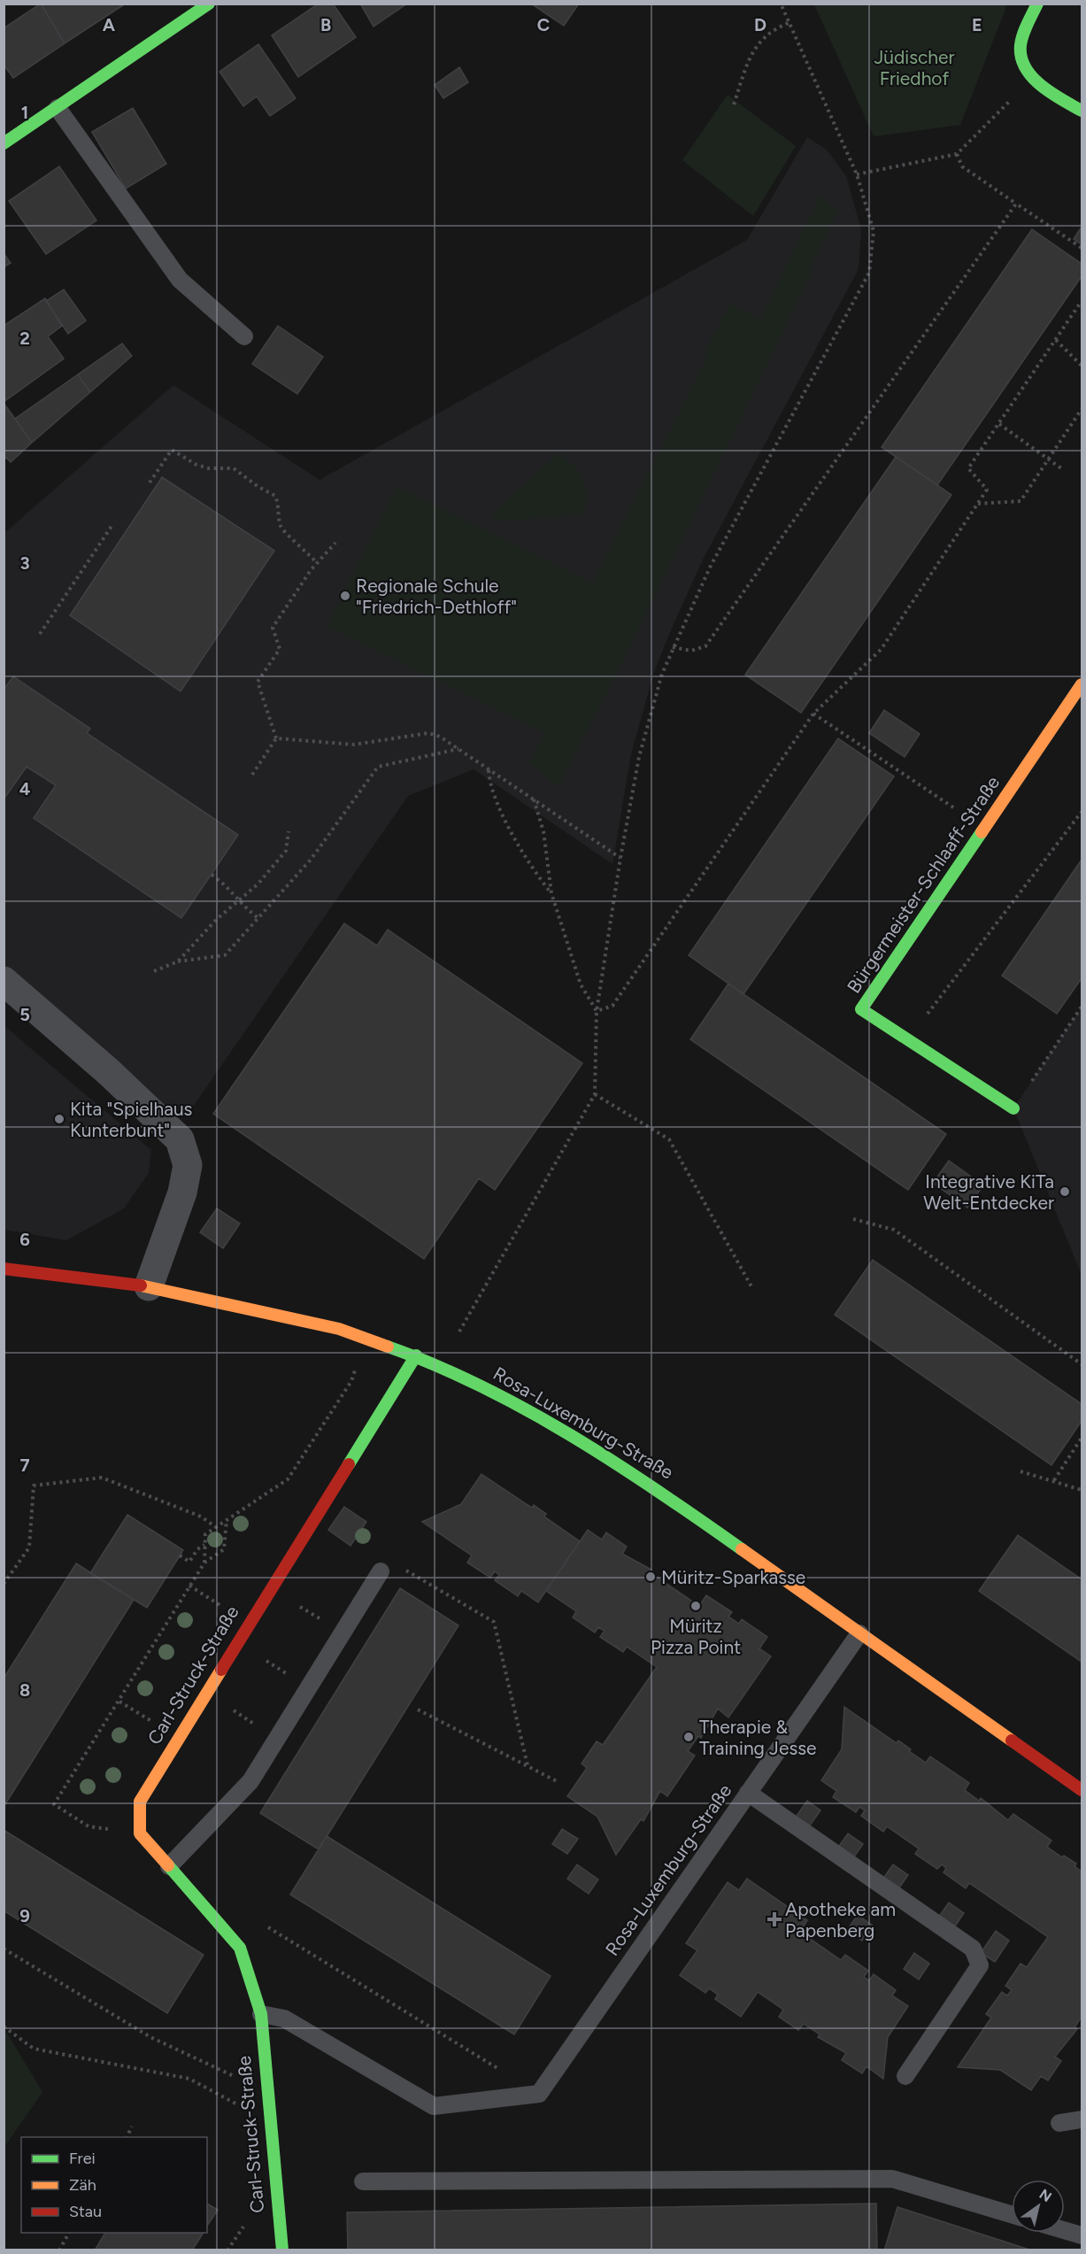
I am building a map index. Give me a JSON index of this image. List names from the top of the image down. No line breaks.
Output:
{"streets":{"street":["Bürgermeister-Schlaaff-Straße","Rosa-Luxemburg-Straße","Carl-Struck-Straße"]},"crossings":[["Rosa-Luxemburg-Straße","Carl-Struck-Straße"]],"parks":["Jüdischer Friedhof"],"places":{"other":["Regionale Schule \"Friedrich-Dethloff\"","Kita \"Spielhaus Kunterbunt\"","Integrative KiTa Welt-Entdecker","Müritz-Sparkasse","Müritz Pizza Point","Therapie & Training Jesse"],"health":["Apotheke am Papenberg"]},"legend":["Frei","Zäh","Stau"],"north":"top right","grid":{"columns":["A","B","C","D","E"],"rows":["1","2","3","4","5","6","7","8","9"]}}
